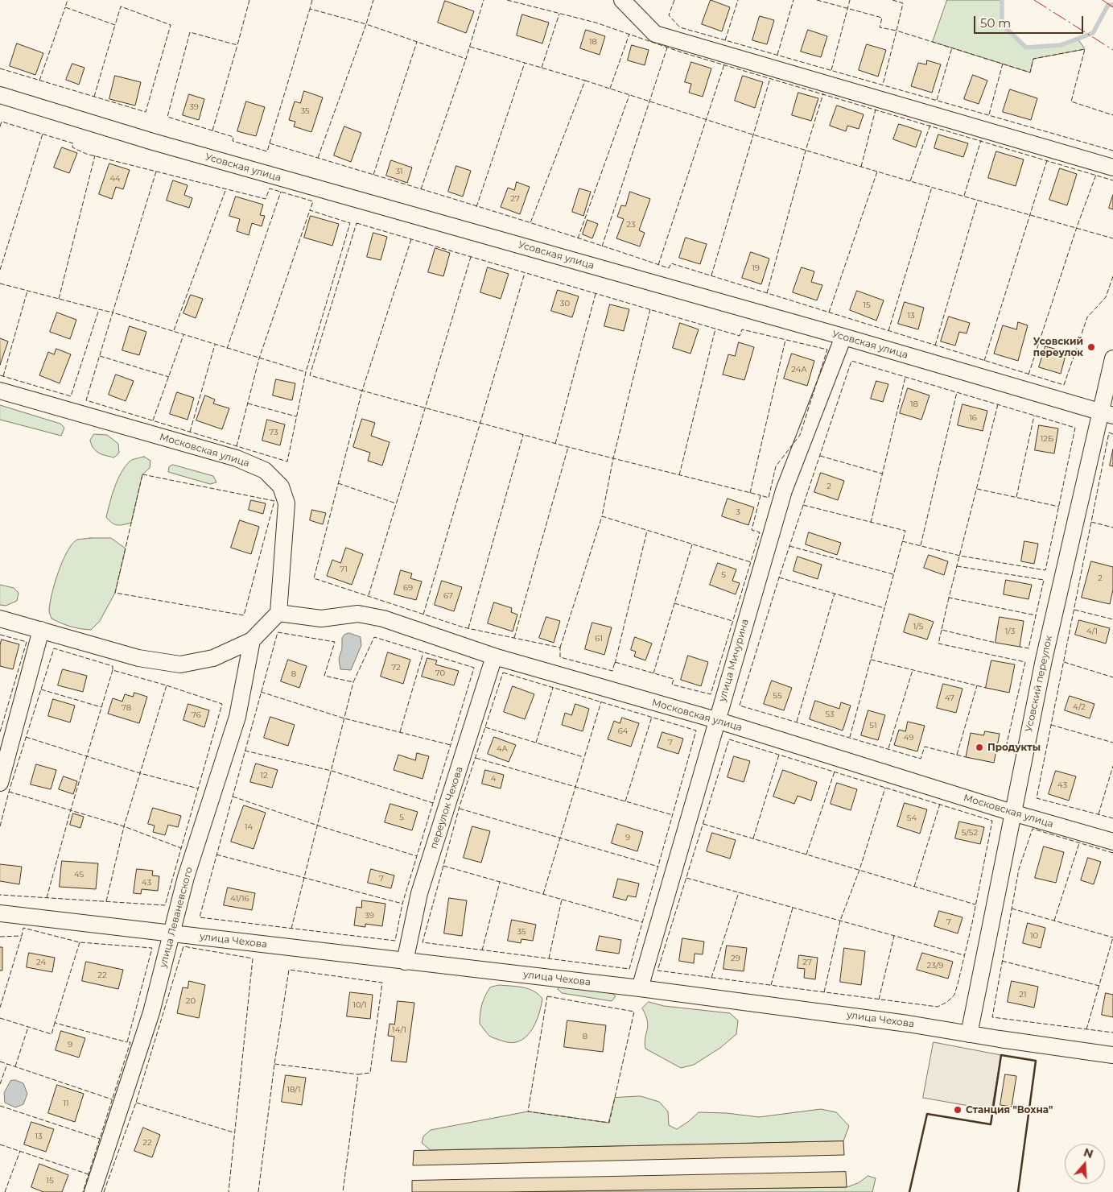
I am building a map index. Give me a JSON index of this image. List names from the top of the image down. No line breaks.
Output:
{"streets":{"street":["Усовская улица","Московская улица","улица Мичурина","Усовский переулок","переулок Чехова","улица Леваневского","улица Чехова"]},"crossings":[["Усовская улица","улица Мичурина"],["Усовская улица","Усовский переулок"],["Московская улица","улица Мичурина"],["Московская улица","Усовский переулок"],["Московская улица","переулок Чехова"],["улица Мичурина","улица Чехова"],["Усовский переулок","улица Чехова"],["переулок Чехова","улица Чехова"],["улица Леваневского","улица Чехова"]],"places":["Усовский переулок","Продукты","Станция \"Вохна\""],"house_numbers":["18","39","35","31","44","27","23","19","30","15","13","24А","18","16","73","12Б","2","3","71","5","2","69","67","1/5","1/3","4/1","61","72","70","8","55","47","4/2","78","53","76","51","64","49","7","4А","12","4","43","5","54","14","5/52","9","45","7","43","41/16","39","7","35","10","29","24","27","23/9","22","21","20","10/1","14/1","8","9","18/1","11","13","22","15"],"scale_bar":"50 m","north":"top"}
